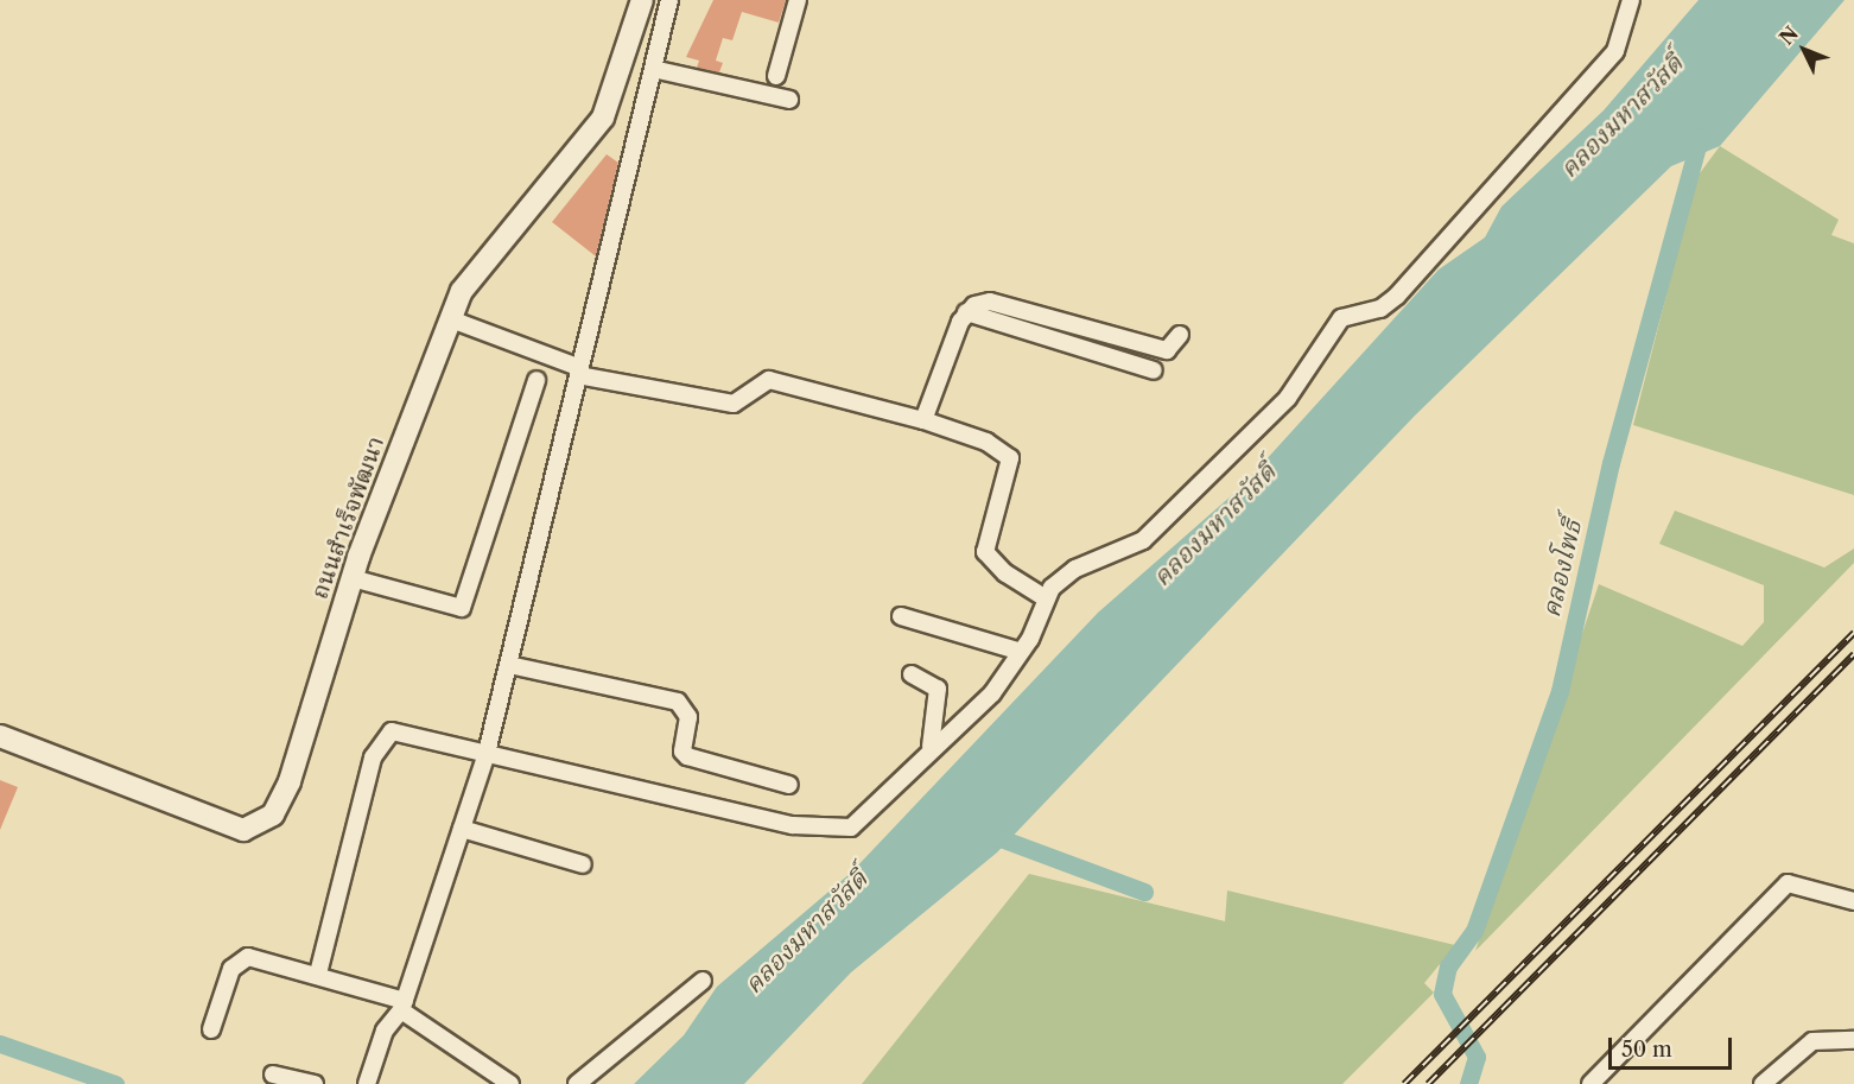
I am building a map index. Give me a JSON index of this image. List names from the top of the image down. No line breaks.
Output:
{"streets":{"street":["ถนนสำเร็จพัฒนา"]},"water":["คลองมหาสวัสดิ์","คลองโพธิ์"],"scale_bar":"50 m","north":"top left"}
